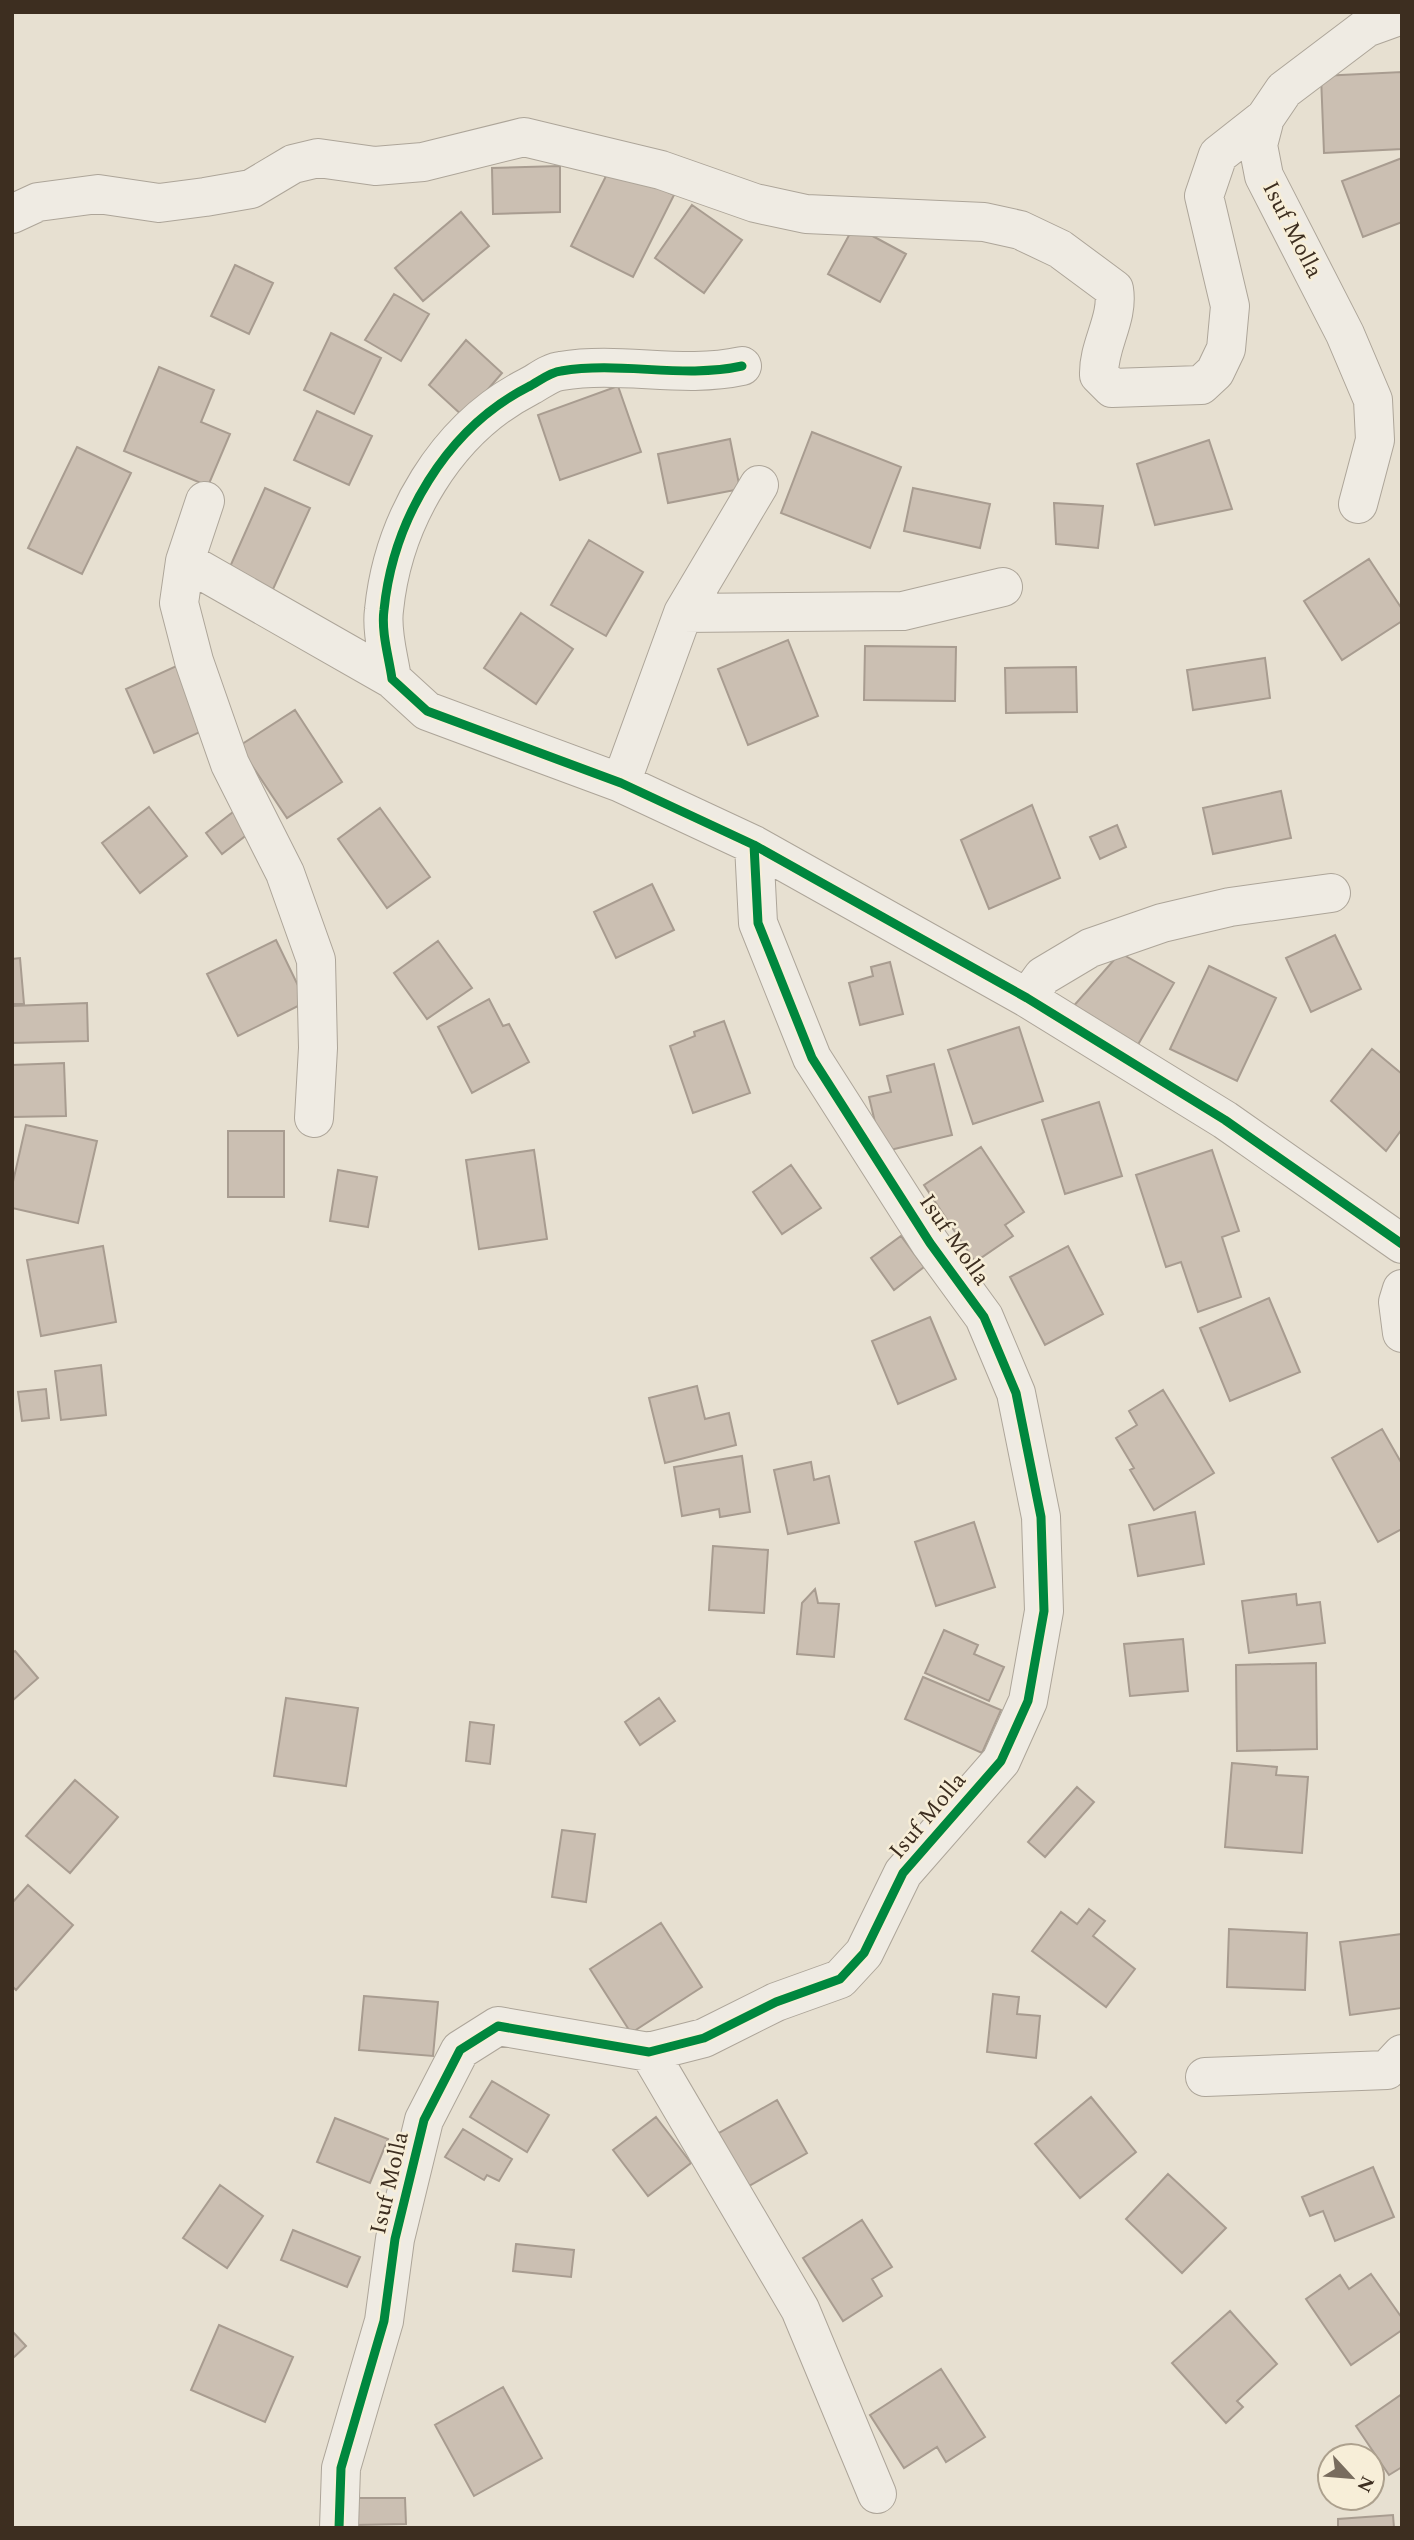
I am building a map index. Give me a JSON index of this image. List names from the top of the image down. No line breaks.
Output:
{"streets":{"street":["Isuf Molla"]},"north":"bottom right"}
